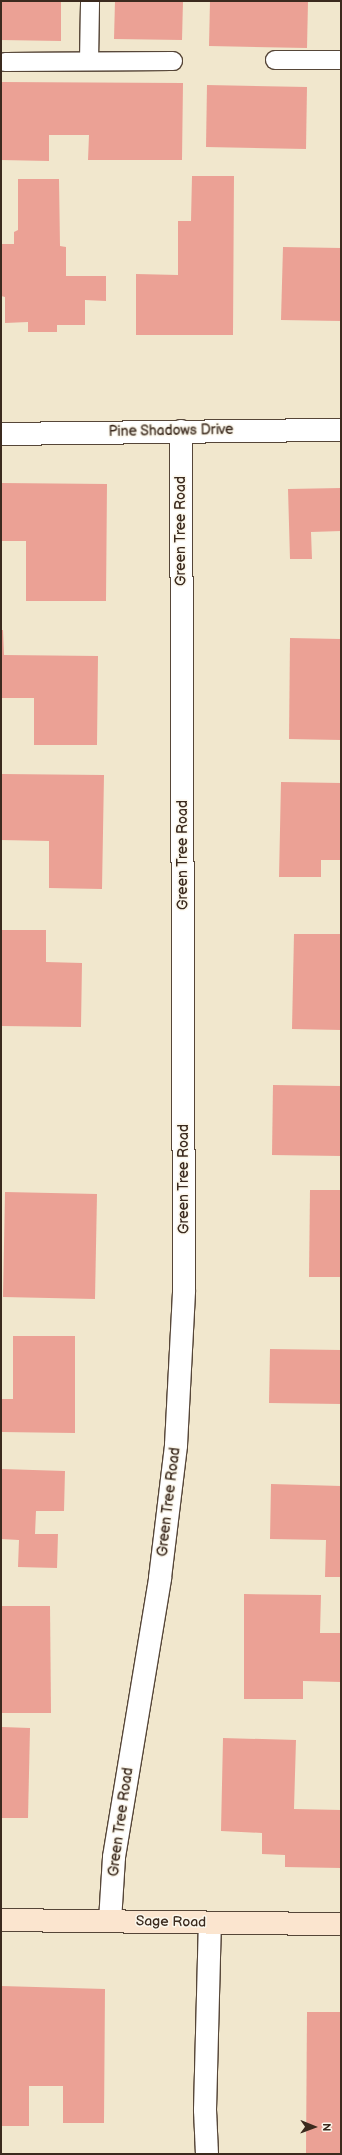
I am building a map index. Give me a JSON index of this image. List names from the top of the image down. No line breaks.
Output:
{"streets":{"street":["Pine Shadows Drive","Green Tree Road","Sage Road"]},"crossings":[["Pine Shadows Drive","Green Tree Road"],["Green Tree Road","Sage Road"]],"north":"right"}
